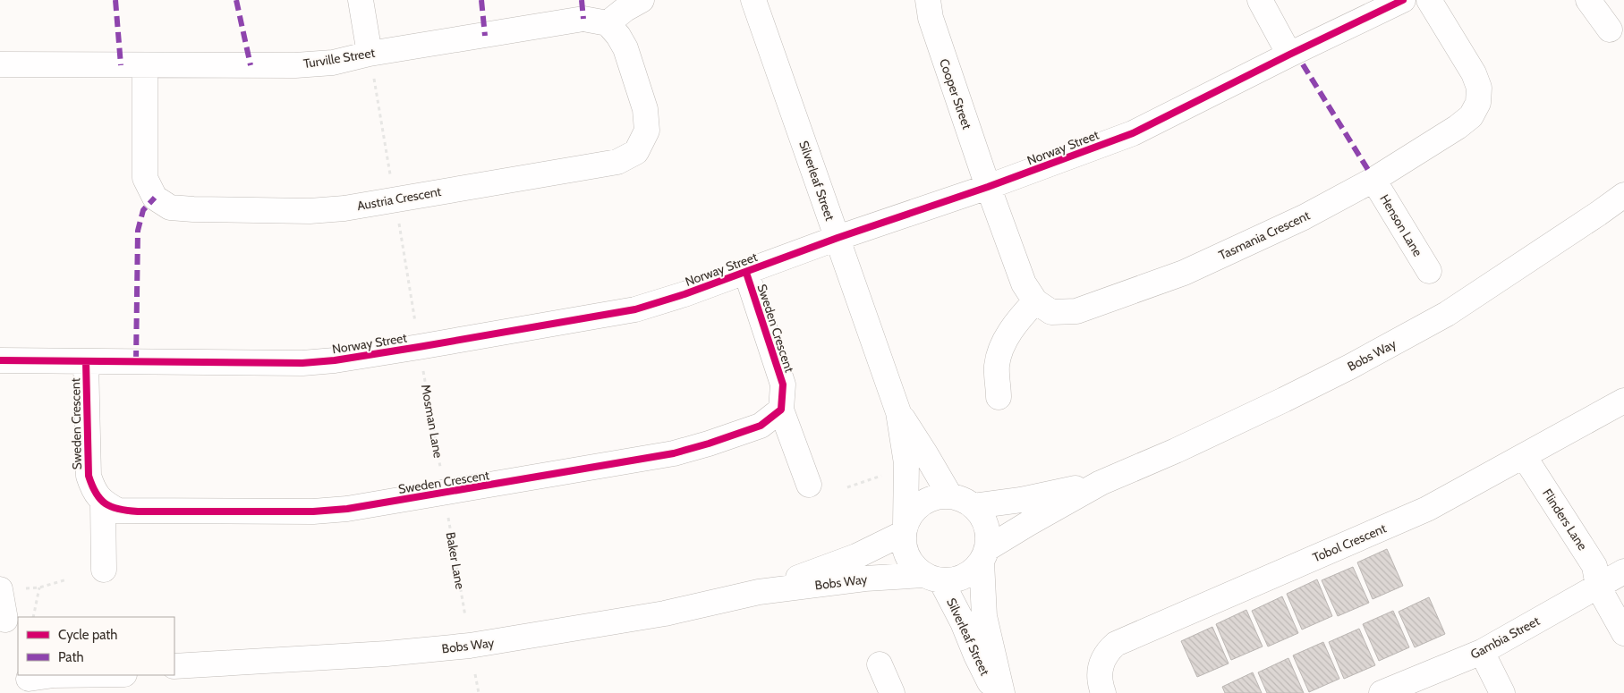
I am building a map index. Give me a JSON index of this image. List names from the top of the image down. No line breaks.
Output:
{"streets":{"street":["Turville Street","Cooper Street","Norway Street","Silverleaf Street","Austria Crescent","Henson Lane","Tasmania Crescent","Sweden Crescent","Bobs Way","Flinders Lane","Tobol Crescent","Gambia Street"],"path":["Mosman Lane","Baker Lane"]},"crossings":[["Turville Street","Austria Crescent"],["Cooper Street","Norway Street"],["Cooper Street","Tasmania Crescent"],["Norway Street","Silverleaf Street"],["Norway Street","Tasmania Crescent"],["Norway Street","Sweden Crescent"],["Silverleaf Street","Bobs Way"],["Henson Lane","Tasmania Crescent"],["Flinders Lane","Tobol Crescent"],["Flinders Lane","Gambia Street"]],"legend":["Cycle path","Path"]}
